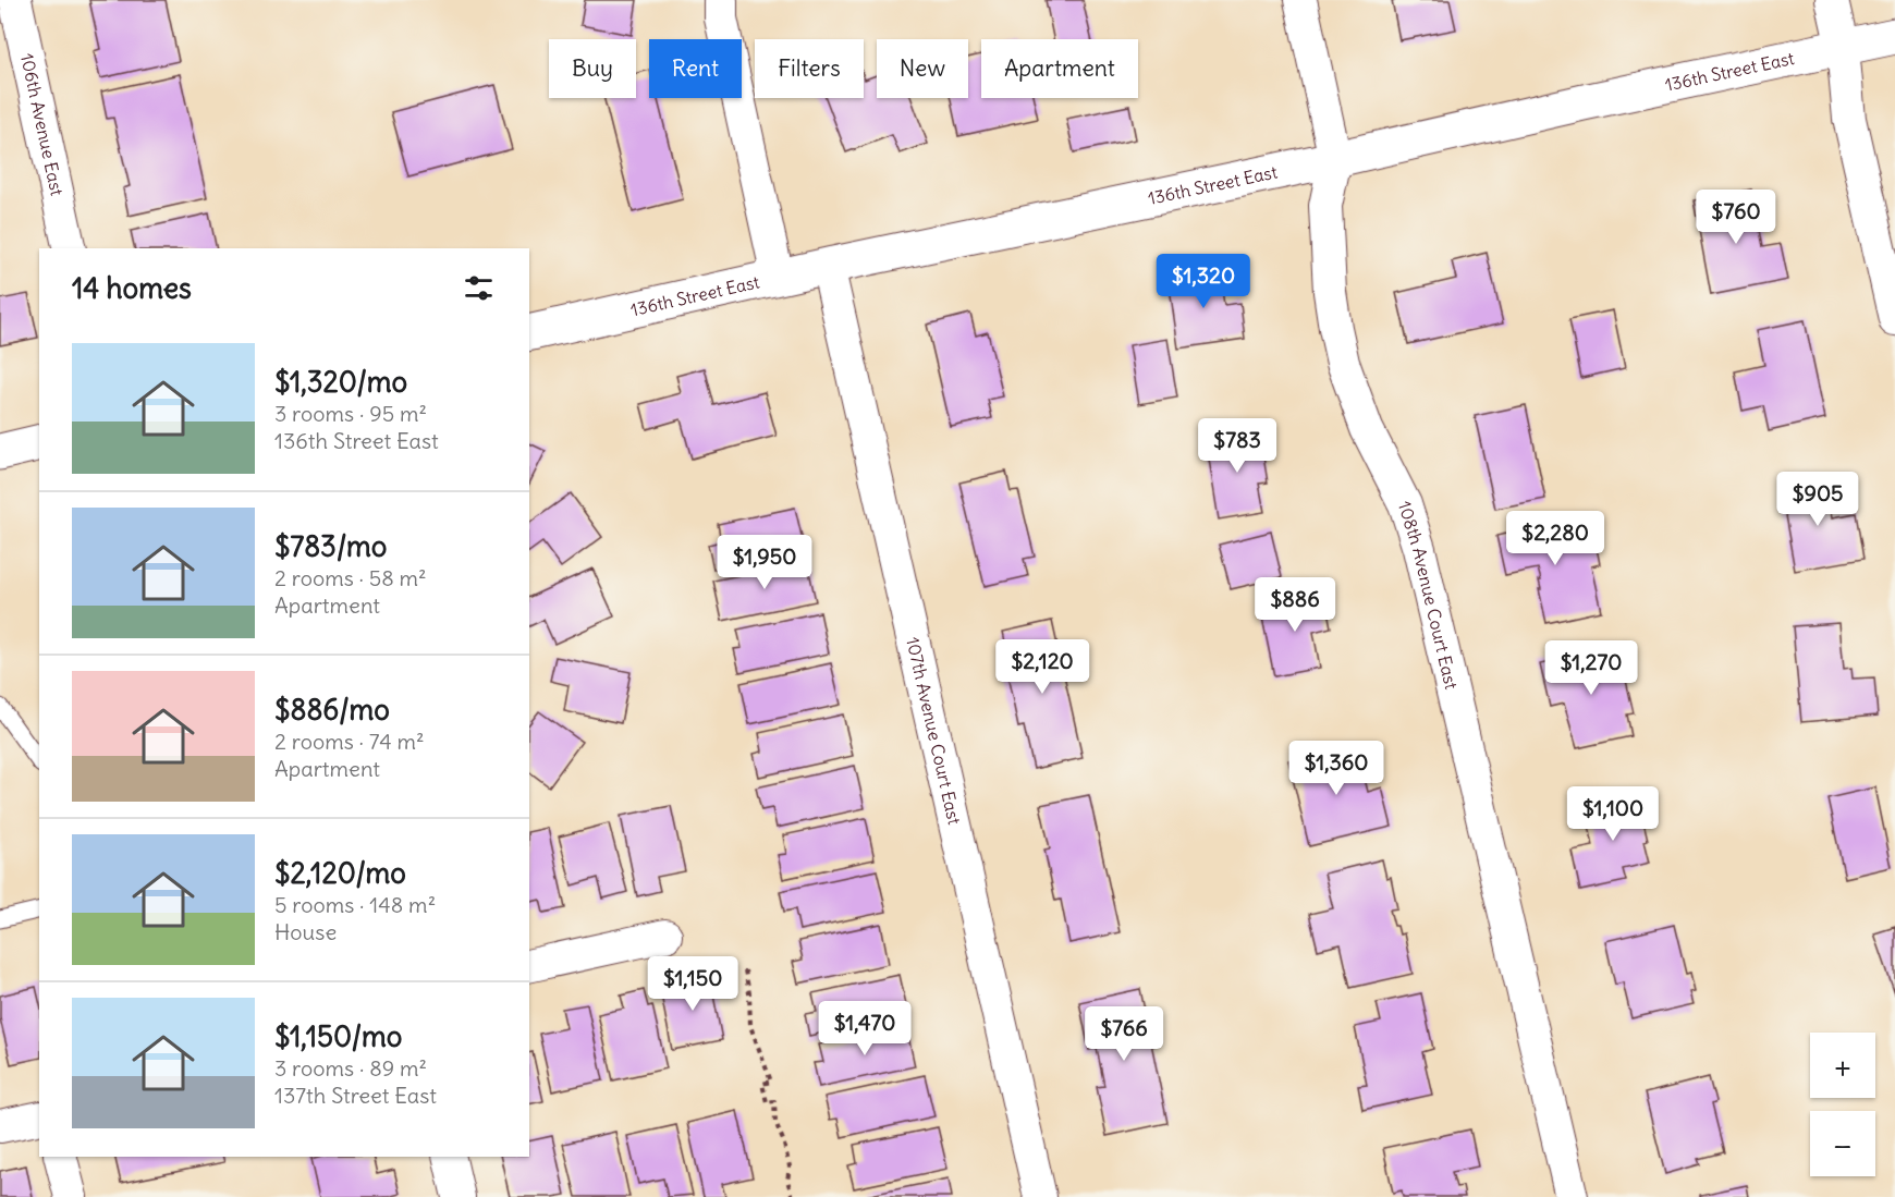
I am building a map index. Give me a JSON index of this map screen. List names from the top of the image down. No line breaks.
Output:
{"streets":{"street":["136th Street East","106th Avenue East","108th Avenue Court East","107th Avenue Court East"]},"crossings":[["136th Street East","108th Avenue Court East"],["136th Street East","107th Avenue Court East"]],"page":{"chip":["Buy","Rent","Filters","New","Apartment"],"price":["$760","$1,320","$783","$905","$2,280","$1,950","$886","$2,120","$1,270","$1,360","$1,100","$1,150","$1,470","$766"],"heading":"14 homes","list":[{"name":"$1,320/mo","note":"3 rooms · 95 m² · 136th Street East"},{"name":"$783/mo","note":"2 rooms · 58 m² · Apartment"},{"name":"$886/mo","note":"2 rooms · 74 m² · Apartment"},{"name":"$2,120/mo","note":"5 rooms · 148 m² · House"},{"name":"$1,150/mo","note":"3 rooms · 89 m² · 137th Street East"}],"map_buttons":["+","−"]}}
